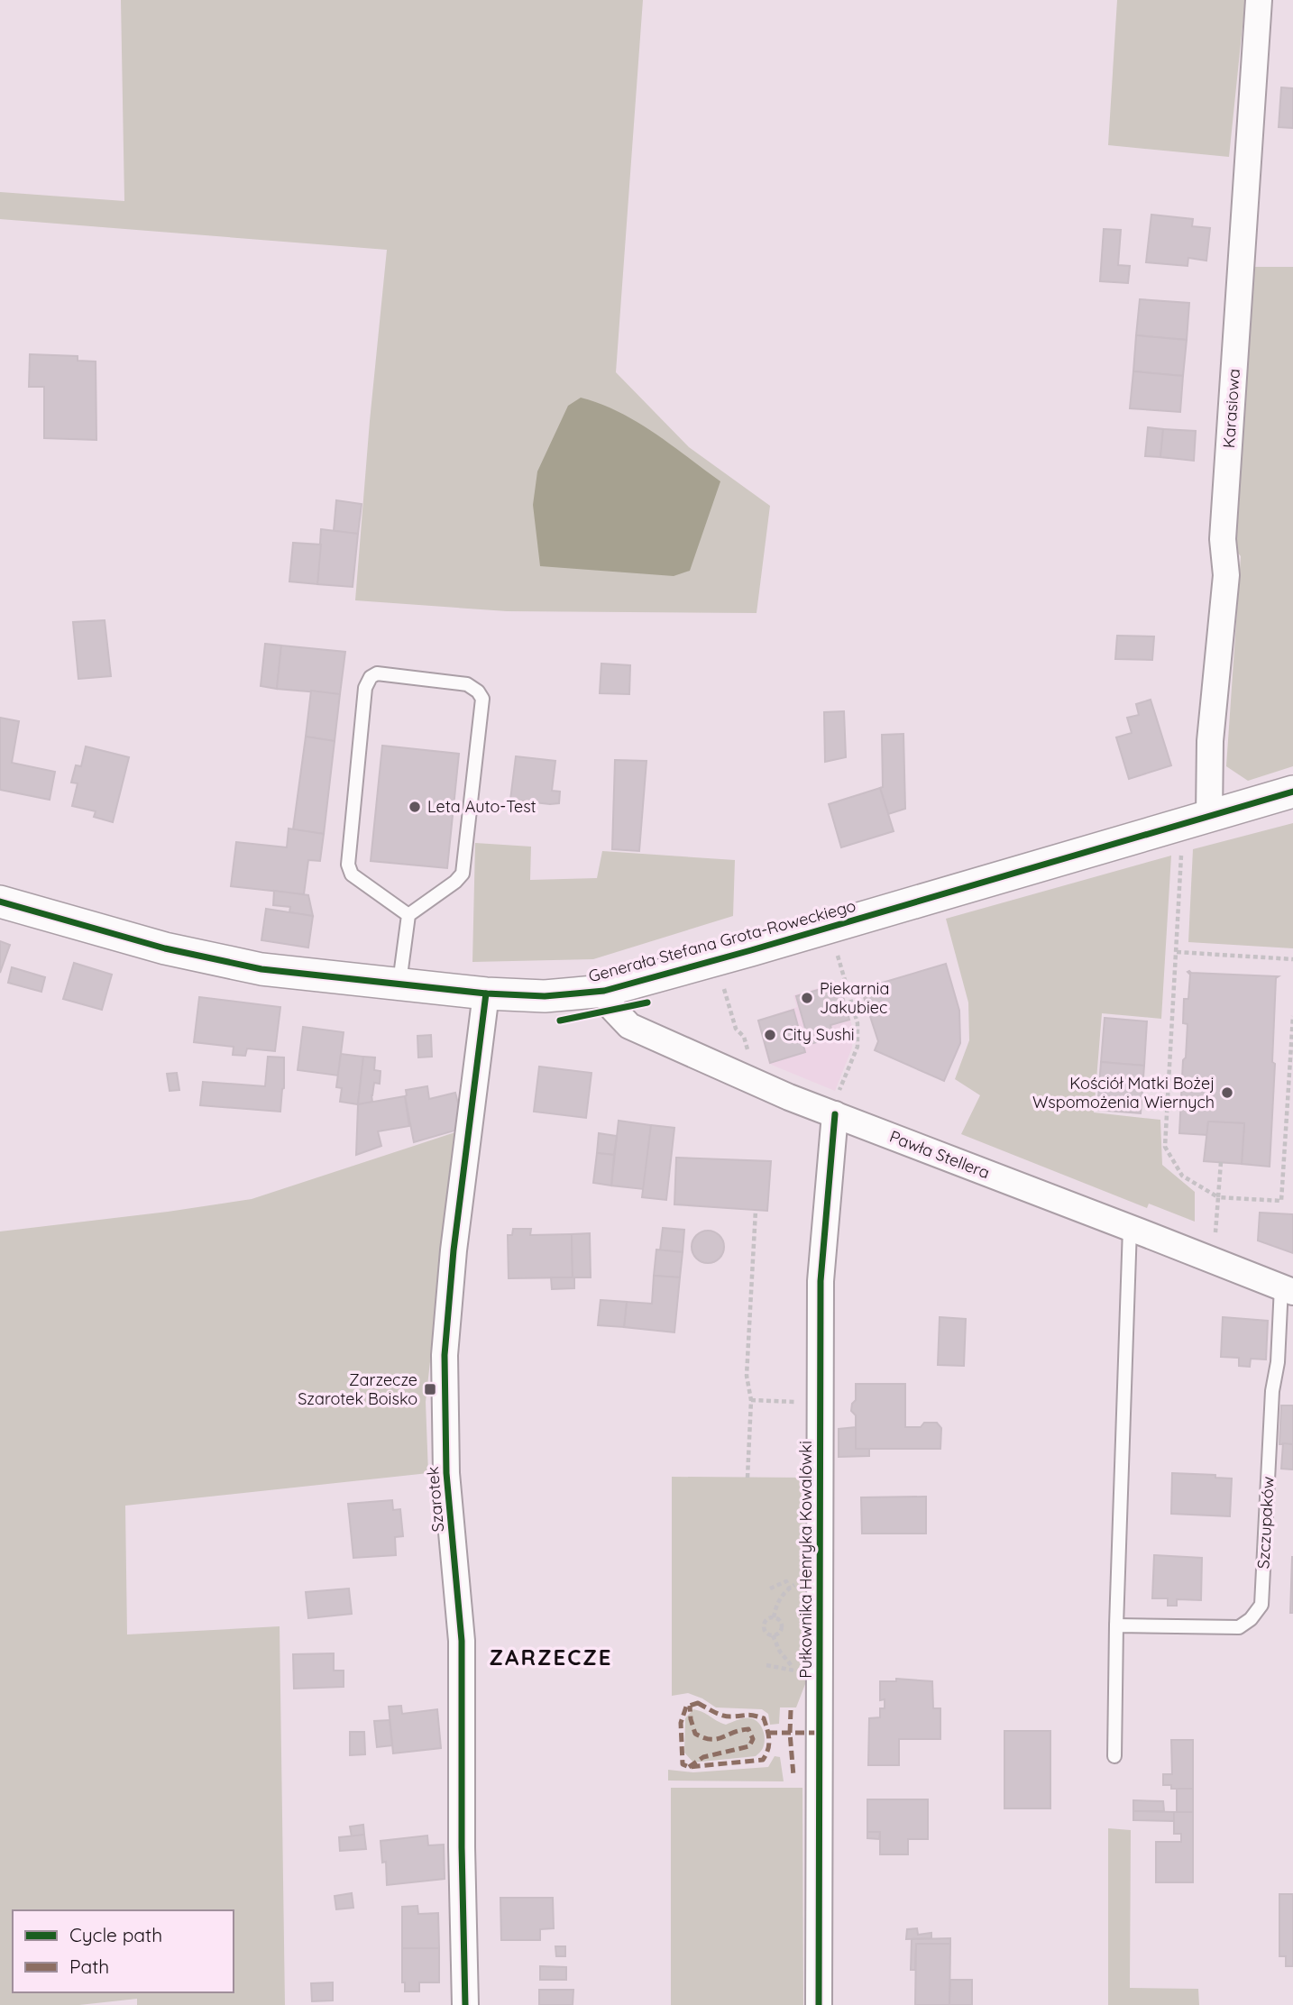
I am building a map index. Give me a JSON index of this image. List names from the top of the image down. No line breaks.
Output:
{"streets":{"street":["Karasiowa","Generała Stefana Grota-Roweckiego","Pawła Stellera","Szarotek","Pułkownika Henryka Kowalówki"],"lane":["Szczupaków"]},"crossings":[["Karasiowa","Generała Stefana Grota-Roweckiego"],["Generała Stefana Grota-Roweckiego","Pawła Stellera"],["Generała Stefana Grota-Roweckiego","Szarotek"],["Pawła Stellera","Szczupaków"],["Pawła Stellera","Pułkownika Henryka Kowalówki"]],"districts":["ZARZECZE"],"places":{"other":["Leta Auto-Test","Piekarnia Jakubiec","City Sushi","Kościół Matki Bożej Wspomożenia Wiernych"],"transit":["Zarzecze Szarotek Boisko"]},"legend":["Cycle path","Path"]}
